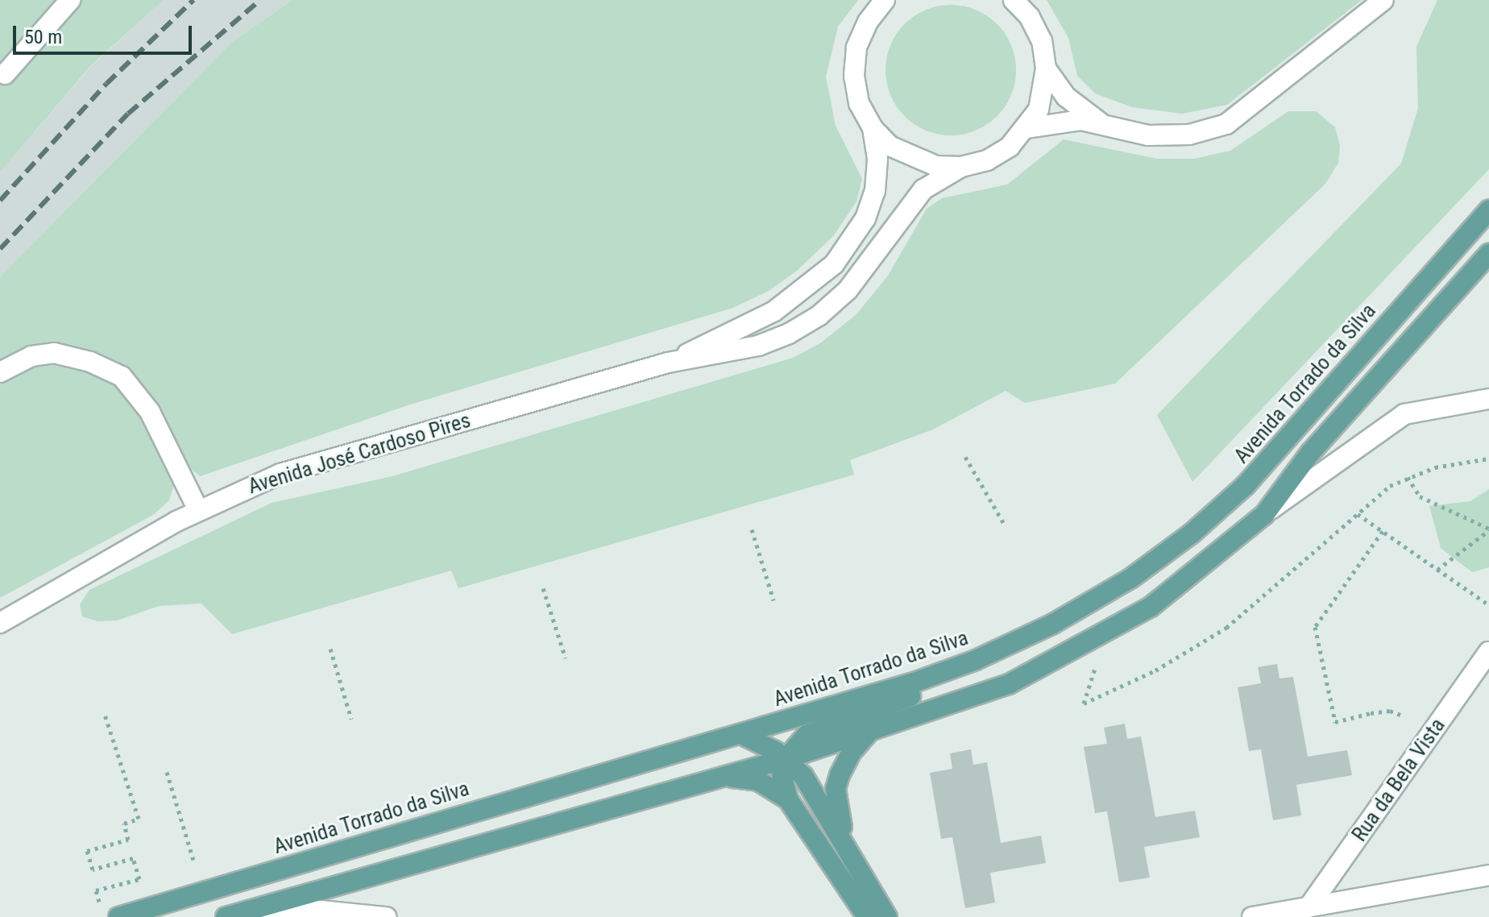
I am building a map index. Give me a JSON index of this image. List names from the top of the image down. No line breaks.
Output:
{"streets":{"main road":["Avenida Torrado da Silva"],"street":["Avenida José Cardoso Pires","Rua da Bela Vista"]},"scale_bar":"50 m"}
